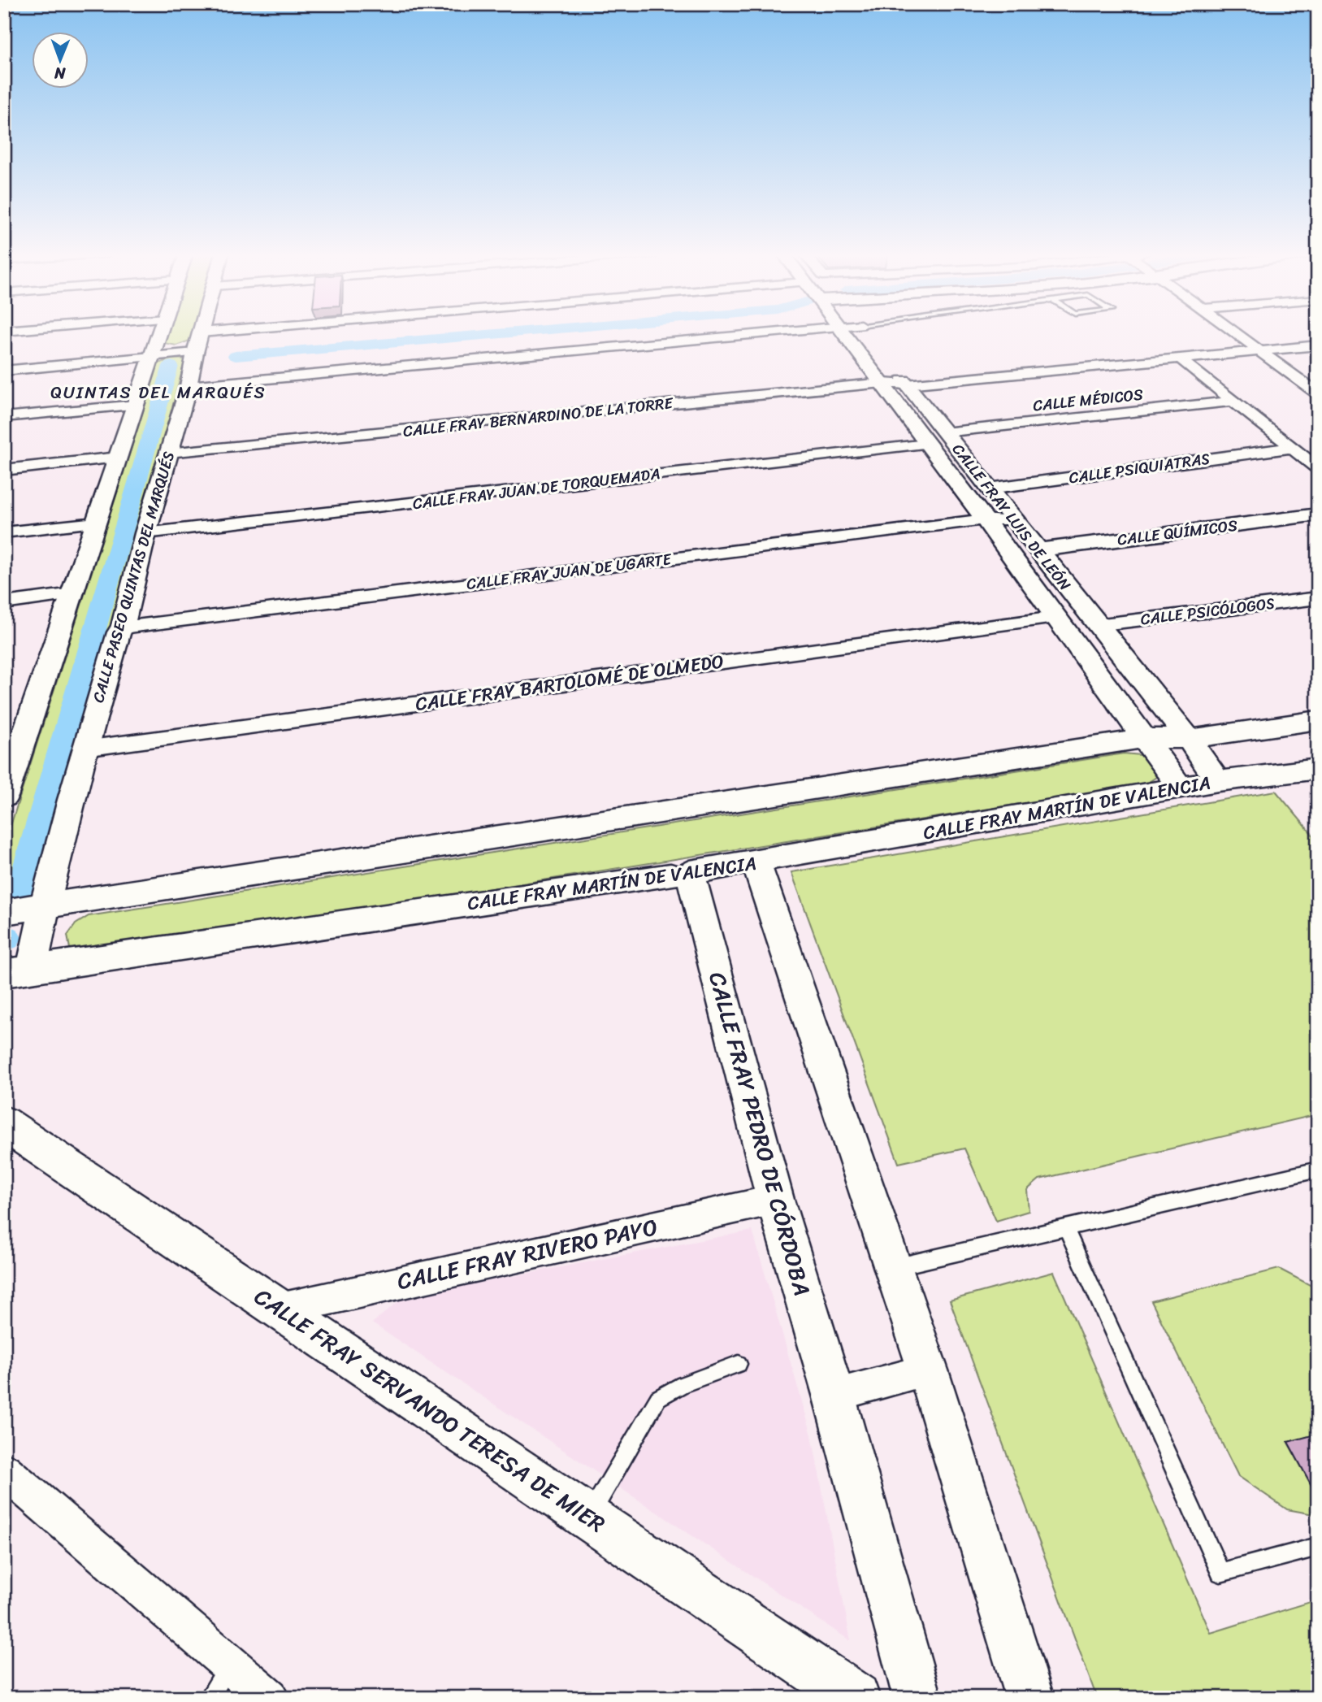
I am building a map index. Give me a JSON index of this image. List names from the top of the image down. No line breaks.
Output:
{"streets":{"street":["CALLE MÉDICOS","CALLE FRAY BERNARDINO DE LA TORRE","CALLE PSIQUIATRAS","CALLE FRAY JUAN DE TORQUEMADA","CALLE FRAY LUIS DE LEÓN","CALLE QUÍMICOS","CALLE FRAY JUAN DE UGARTE","CALLE PASEO QUINTAS DEL MARQUÉS","CALLE PSICÓLOGOS","CALLE FRAY BARTOLOMÉ DE OLMEDO","CALLE FRAY MARTÍN DE VALENCIA","CALLE FRAY PEDRO DE CÓRDOBA","CALLE FRAY RIVERO PAYO","CALLE FRAY SERVANDO TERESA DE MIER"]},"crossings":[["CALLE MÉDICOS","CALLE FRAY LUIS DE LEÓN"],["CALLE FRAY BERNARDINO DE LA TORRE","CALLE FRAY LUIS DE LEÓN"],["CALLE FRAY BERNARDINO DE LA TORRE","CALLE PASEO QUINTAS DEL MARQUÉS"],["CALLE PSIQUIATRAS","CALLE FRAY LUIS DE LEÓN"],["CALLE FRAY JUAN DE TORQUEMADA","CALLE FRAY LUIS DE LEÓN"],["CALLE FRAY JUAN DE TORQUEMADA","CALLE PASEO QUINTAS DEL MARQUÉS"],["CALLE FRAY LUIS DE LEÓN","CALLE QUÍMICOS"],["CALLE FRAY LUIS DE LEÓN","CALLE FRAY JUAN DE UGARTE"],["CALLE FRAY LUIS DE LEÓN","CALLE PSICÓLOGOS"],["CALLE FRAY LUIS DE LEÓN","CALLE FRAY BARTOLOMÉ DE OLMEDO"],["CALLE FRAY LUIS DE LEÓN","CALLE FRAY MARTÍN DE VALENCIA"],["CALLE FRAY JUAN DE UGARTE","CALLE PASEO QUINTAS DEL MARQUÉS"],["CALLE PASEO QUINTAS DEL MARQUÉS","CALLE FRAY BARTOLOMÉ DE OLMEDO"],["CALLE PASEO QUINTAS DEL MARQUÉS","CALLE FRAY MARTÍN DE VALENCIA"],["CALLE FRAY MARTÍN DE VALENCIA","CALLE FRAY PEDRO DE CÓRDOBA"],["CALLE FRAY PEDRO DE CÓRDOBA","CALLE FRAY RIVERO PAYO"],["CALLE FRAY RIVERO PAYO","CALLE FRAY SERVANDO TERESA DE MIER"]],"districts":["QUINTAS DEL MARQUÉS"],"north":"bottom"}
